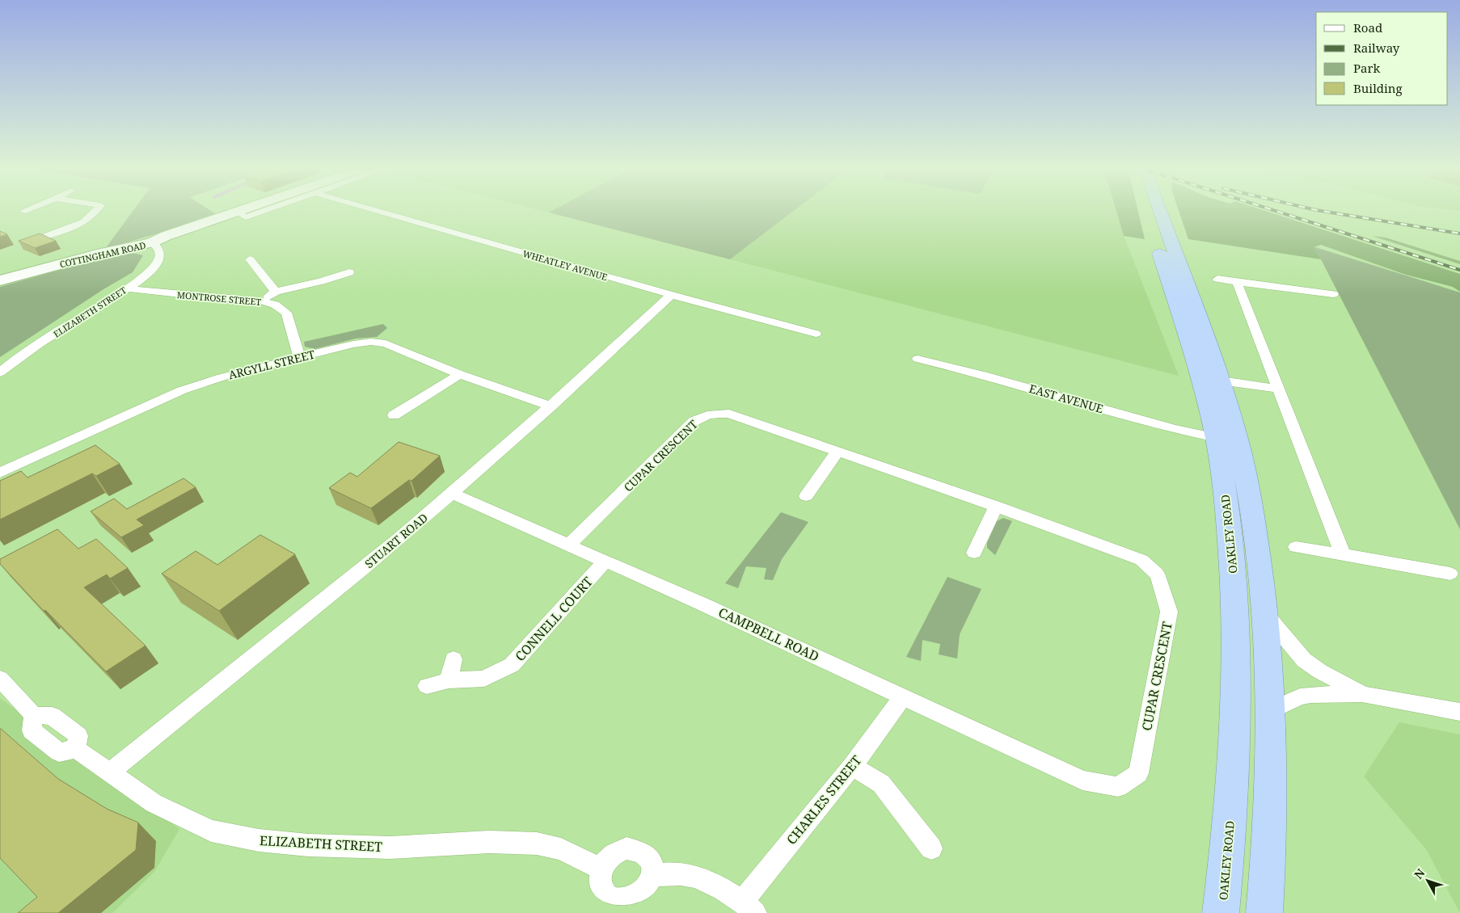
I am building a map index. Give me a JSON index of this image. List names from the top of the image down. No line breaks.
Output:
{"streets":{"highway":["OAKLEY ROAD"],"street":["COTTINGHAM ROAD","WHEATLEY AVENUE","MONTROSE STREET","ELIZABETH STREET","ARGYLL STREET","EAST AVENUE","CUPAR CRESCENT","STUART ROAD","CONNELL COURT","CAMPBELL ROAD","CHARLES STREET"]},"crossings":[["COTTINGHAM ROAD","ELIZABETH STREET"],["WHEATLEY AVENUE","STUART ROAD"],["MONTROSE STREET","ELIZABETH STREET"],["MONTROSE STREET","ARGYLL STREET"],["ELIZABETH STREET","STUART ROAD"],["ARGYLL STREET","STUART ROAD"],["EAST AVENUE","OAKLEY ROAD"],["CUPAR CRESCENT","CAMPBELL ROAD"],["STUART ROAD","CAMPBELL ROAD"],["CONNELL COURT","CAMPBELL ROAD"],["CAMPBELL ROAD","CHARLES STREET"]],"legend":["Road","Railway","Park","Building"],"north":"top left"}
